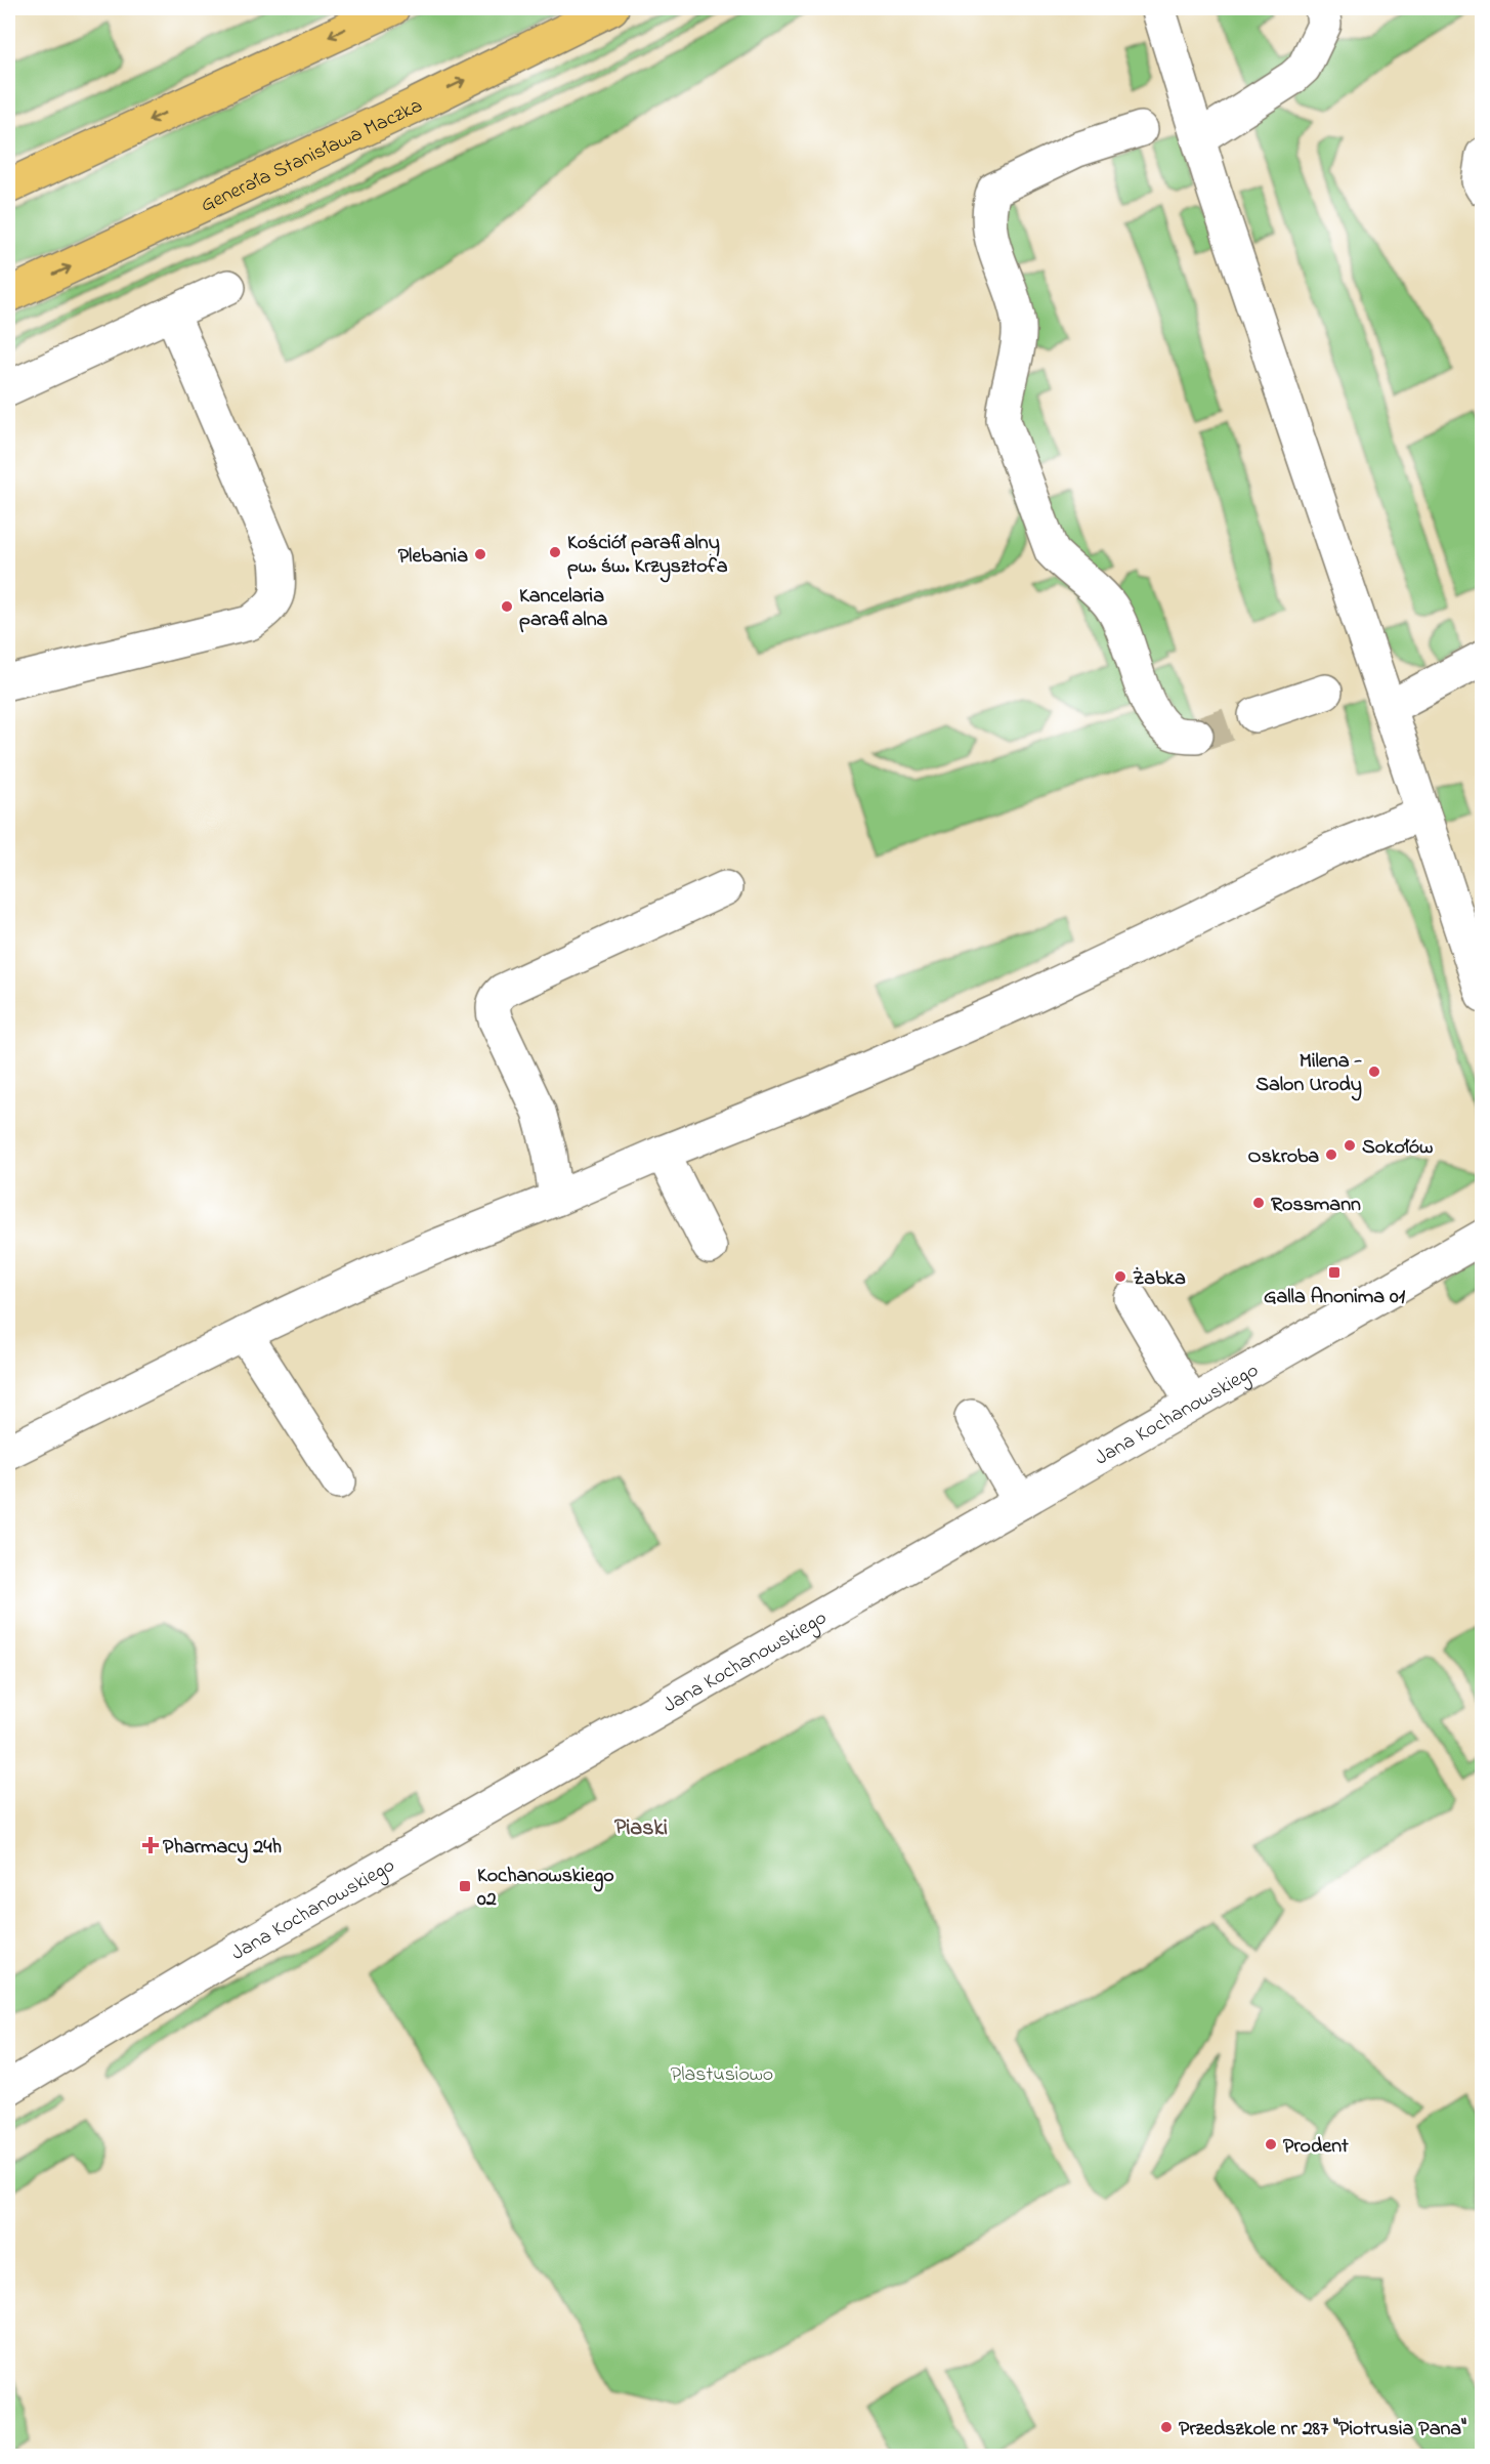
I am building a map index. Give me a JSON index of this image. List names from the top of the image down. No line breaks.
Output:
{"streets":{"main road":["Generała Stanisława Maczka"],"street":["Jana Kochanowskiego"]},"districts":["Piaski"],"parks":["Plastusiowo"],"places":{"other":["Kościół parafialny pw. św. Krzysztofa","Plebania","Kancelaria parafialna","Milena - Salon Urody","Sokołów","Oskroba","Rossmann","Żabka","Prodent","Przedszkole nr 287 \"Piotrusia Pana\""],"transit":["Galla Anonima 01","Kochanowskiego 02"],"health":["Pharmacy 24h"]}}
